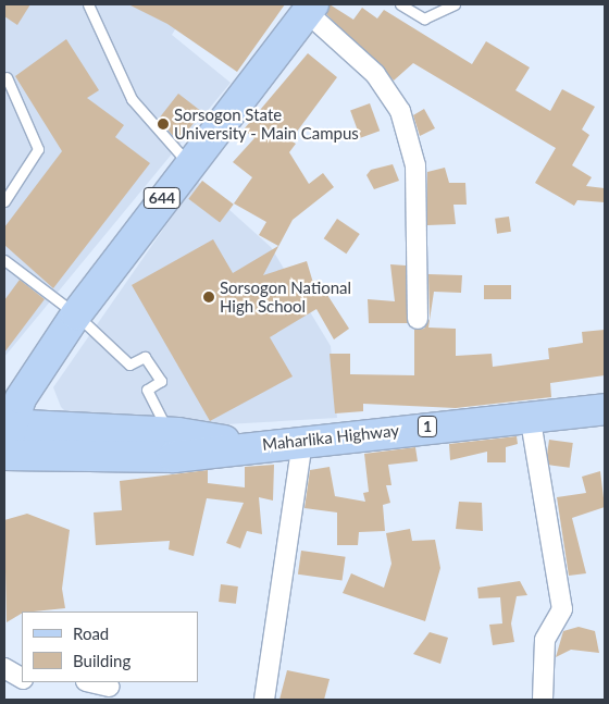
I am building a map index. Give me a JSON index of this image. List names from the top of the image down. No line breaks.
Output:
{"streets":{"main road":["644","1","Maharlika Highway"]},"crossings":[["644","Maharlika Highway"]],"places":["Sorsogon State University - Main Campus","Sorsogon National High School"],"legend":["Road","Building"]}
